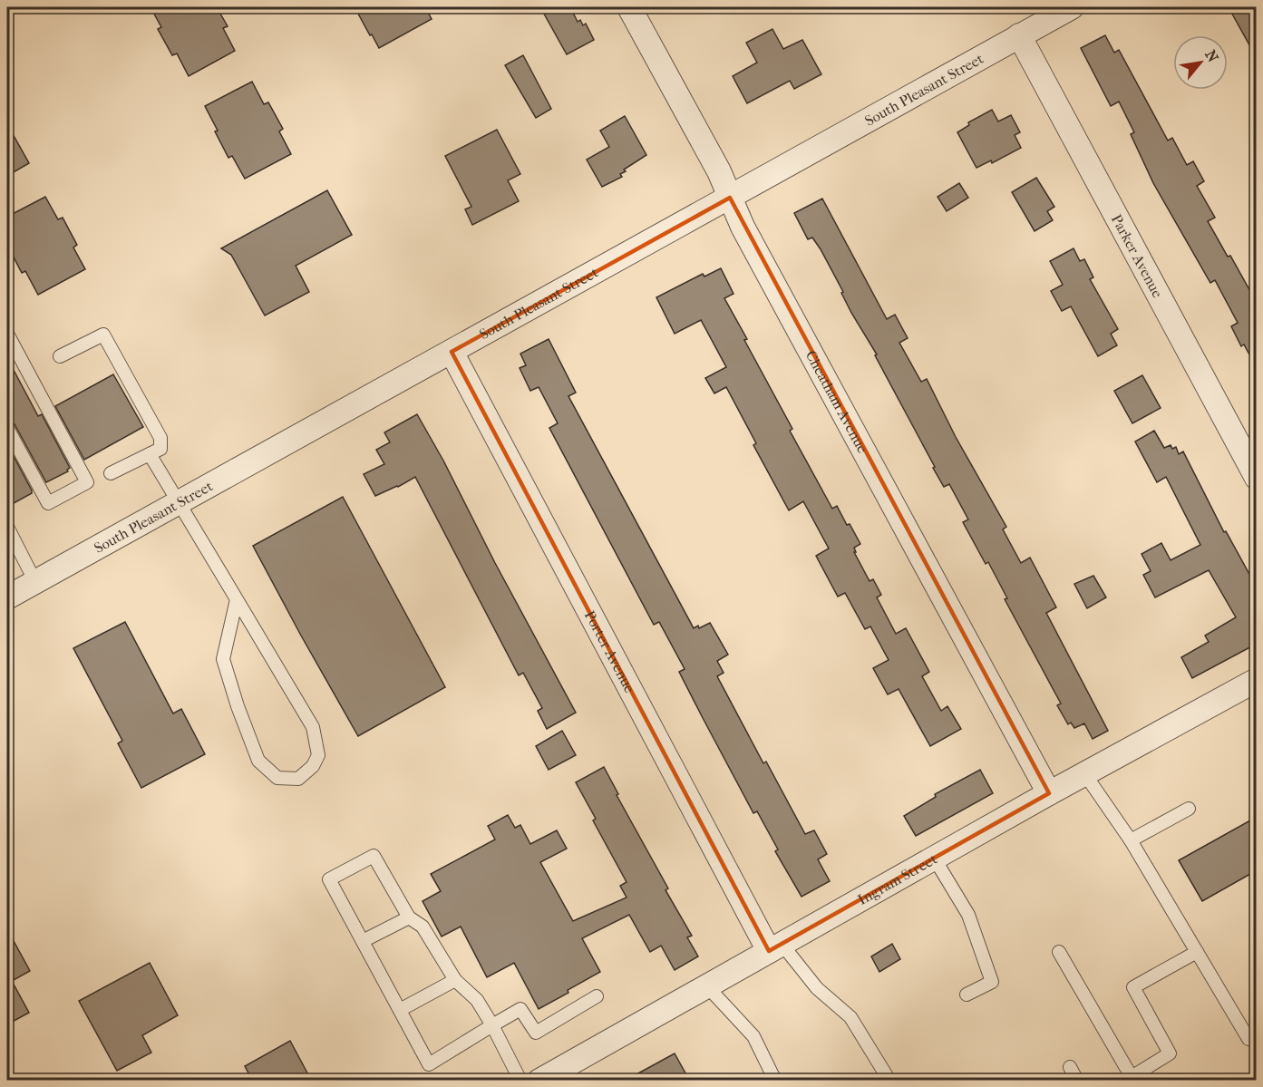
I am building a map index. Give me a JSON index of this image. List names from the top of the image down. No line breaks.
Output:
{"streets":{"street":["South Pleasant Street","Parker Avenue","Cheatham Avenue","Porter Avenue","Ingram Street"]},"crossings":[["South Pleasant Street","Parker Avenue"],["South Pleasant Street","Cheatham Avenue"],["South Pleasant Street","Porter Avenue"],["Cheatham Avenue","Ingram Street"],["Porter Avenue","Ingram Street"]],"north":"top right"}
